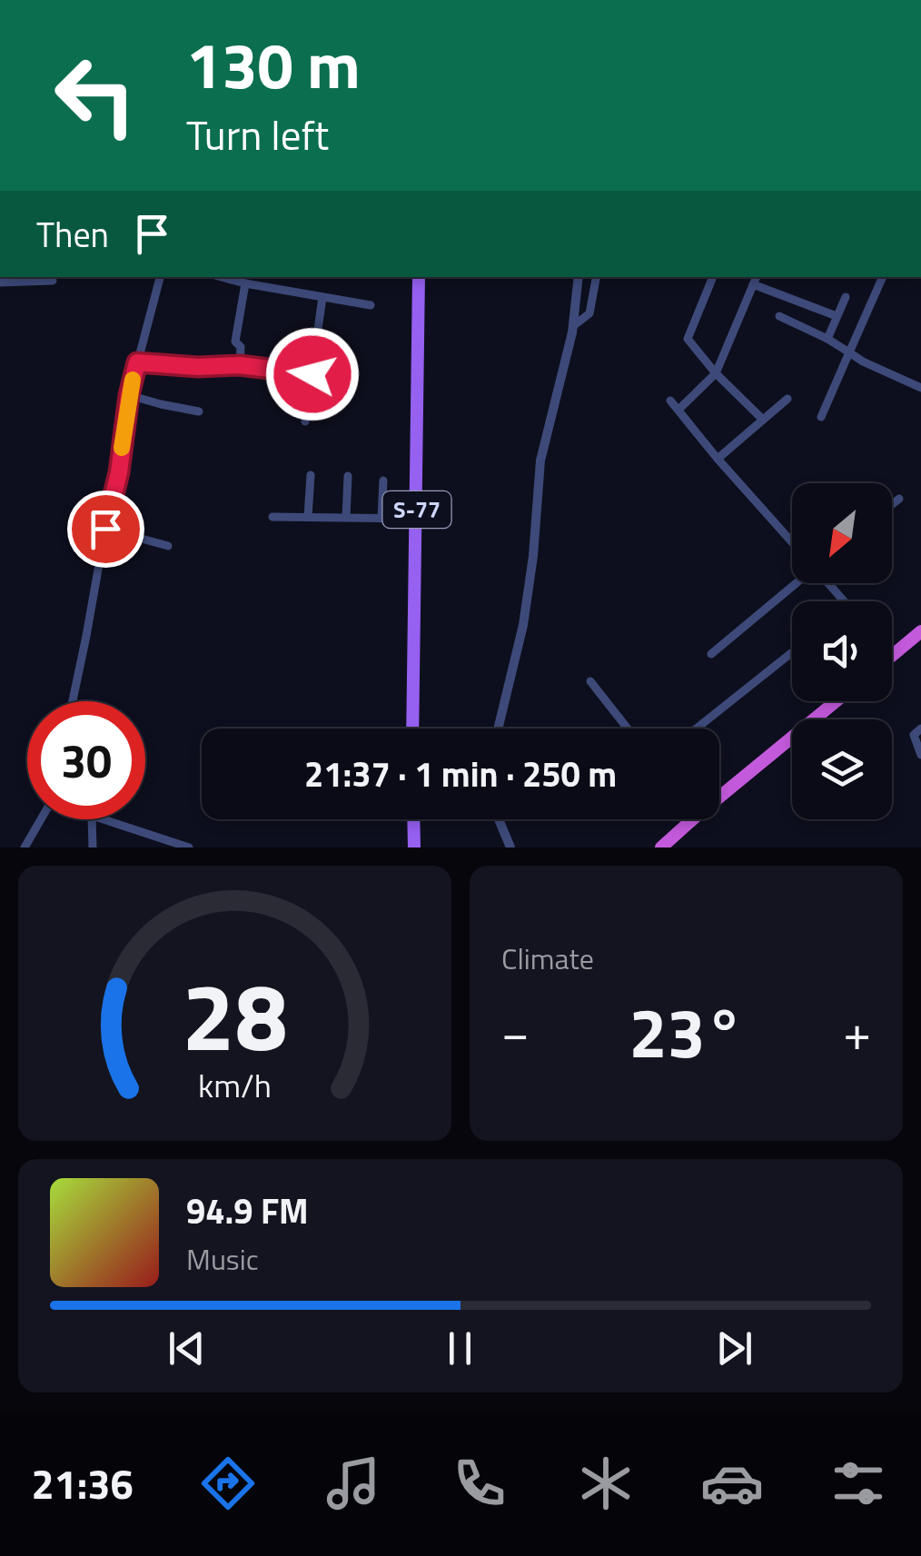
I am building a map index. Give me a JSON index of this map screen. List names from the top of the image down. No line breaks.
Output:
{"streets":{"main road":["S-77"]},"north":"bottom left","page":{"turn":["130 m","Turn left"],"then":"Then","limit":"30","trip":"21:37 · 1 min · 250 m","tile":"Climate","heat":["−","23°","+"],"song":["94.9 FM","Music"],"tabs":"21:36","gauge":["28","km/h"]}}
